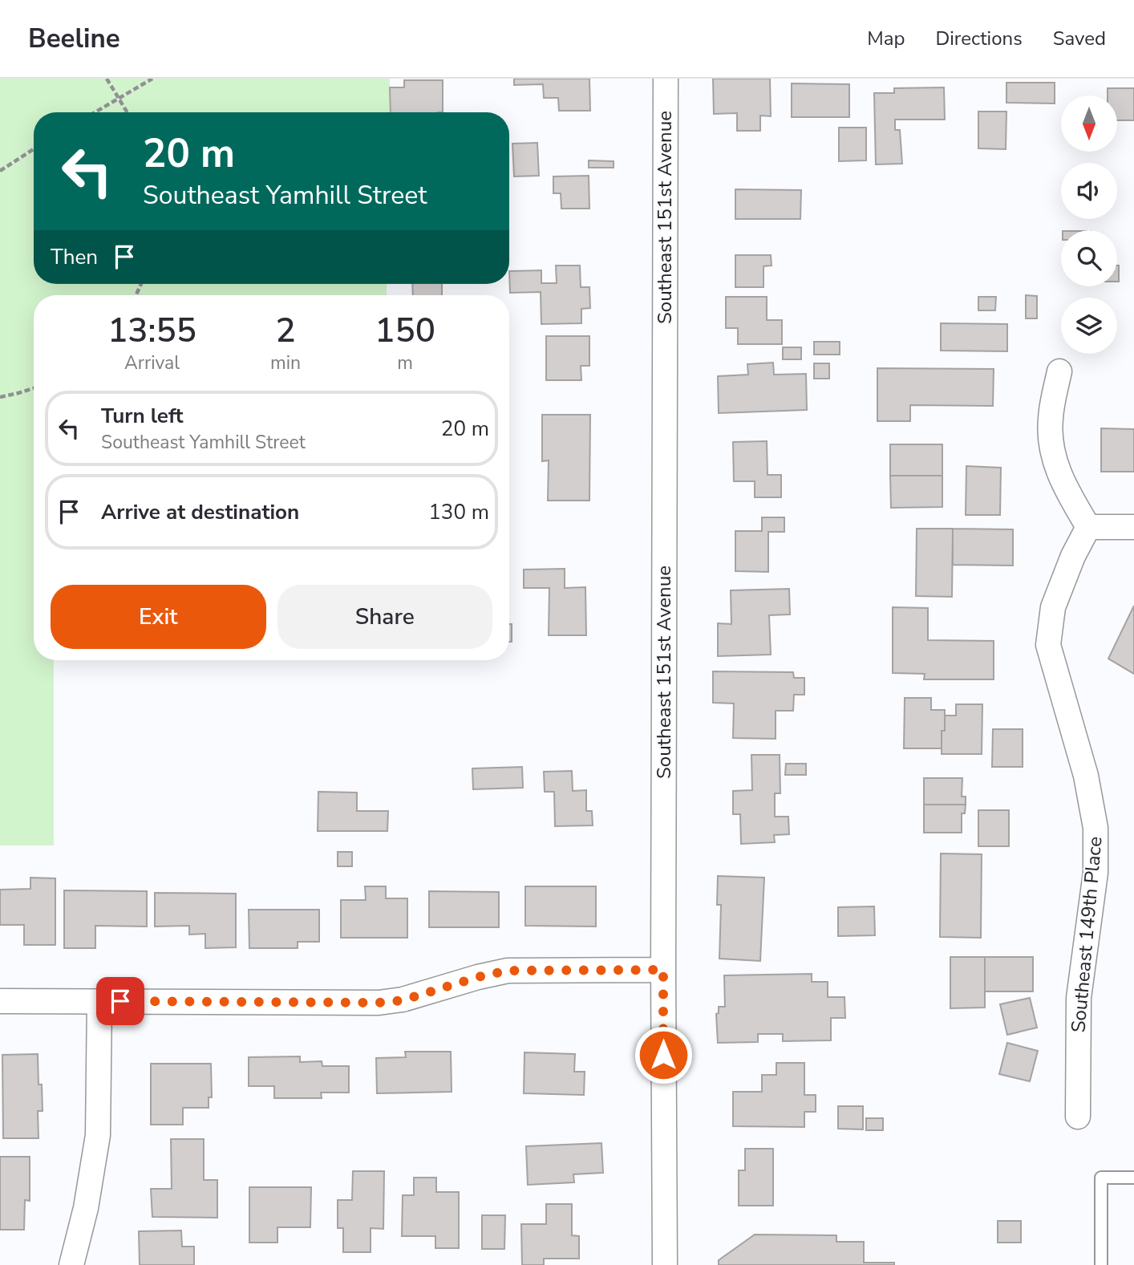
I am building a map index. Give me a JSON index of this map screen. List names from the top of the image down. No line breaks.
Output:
{"streets":{"street":["Southeast 151st Avenue","Southeast 149th Place"]},"north":"bottom","page":{"header":"Beeline","nav":["Map","Directions","Saved"],"turn":["20 m","Southeast Yamhill Street"],"then":"Then","eta":["13:55","Arrival","2","min","150","m"],"list":[{"name":"Turn left","note":"Southeast Yamhill Street","value":"20 m"},{"name":"Arrive at destination","value":"130 m"}],"buttons":["Exit","Share"]}}
